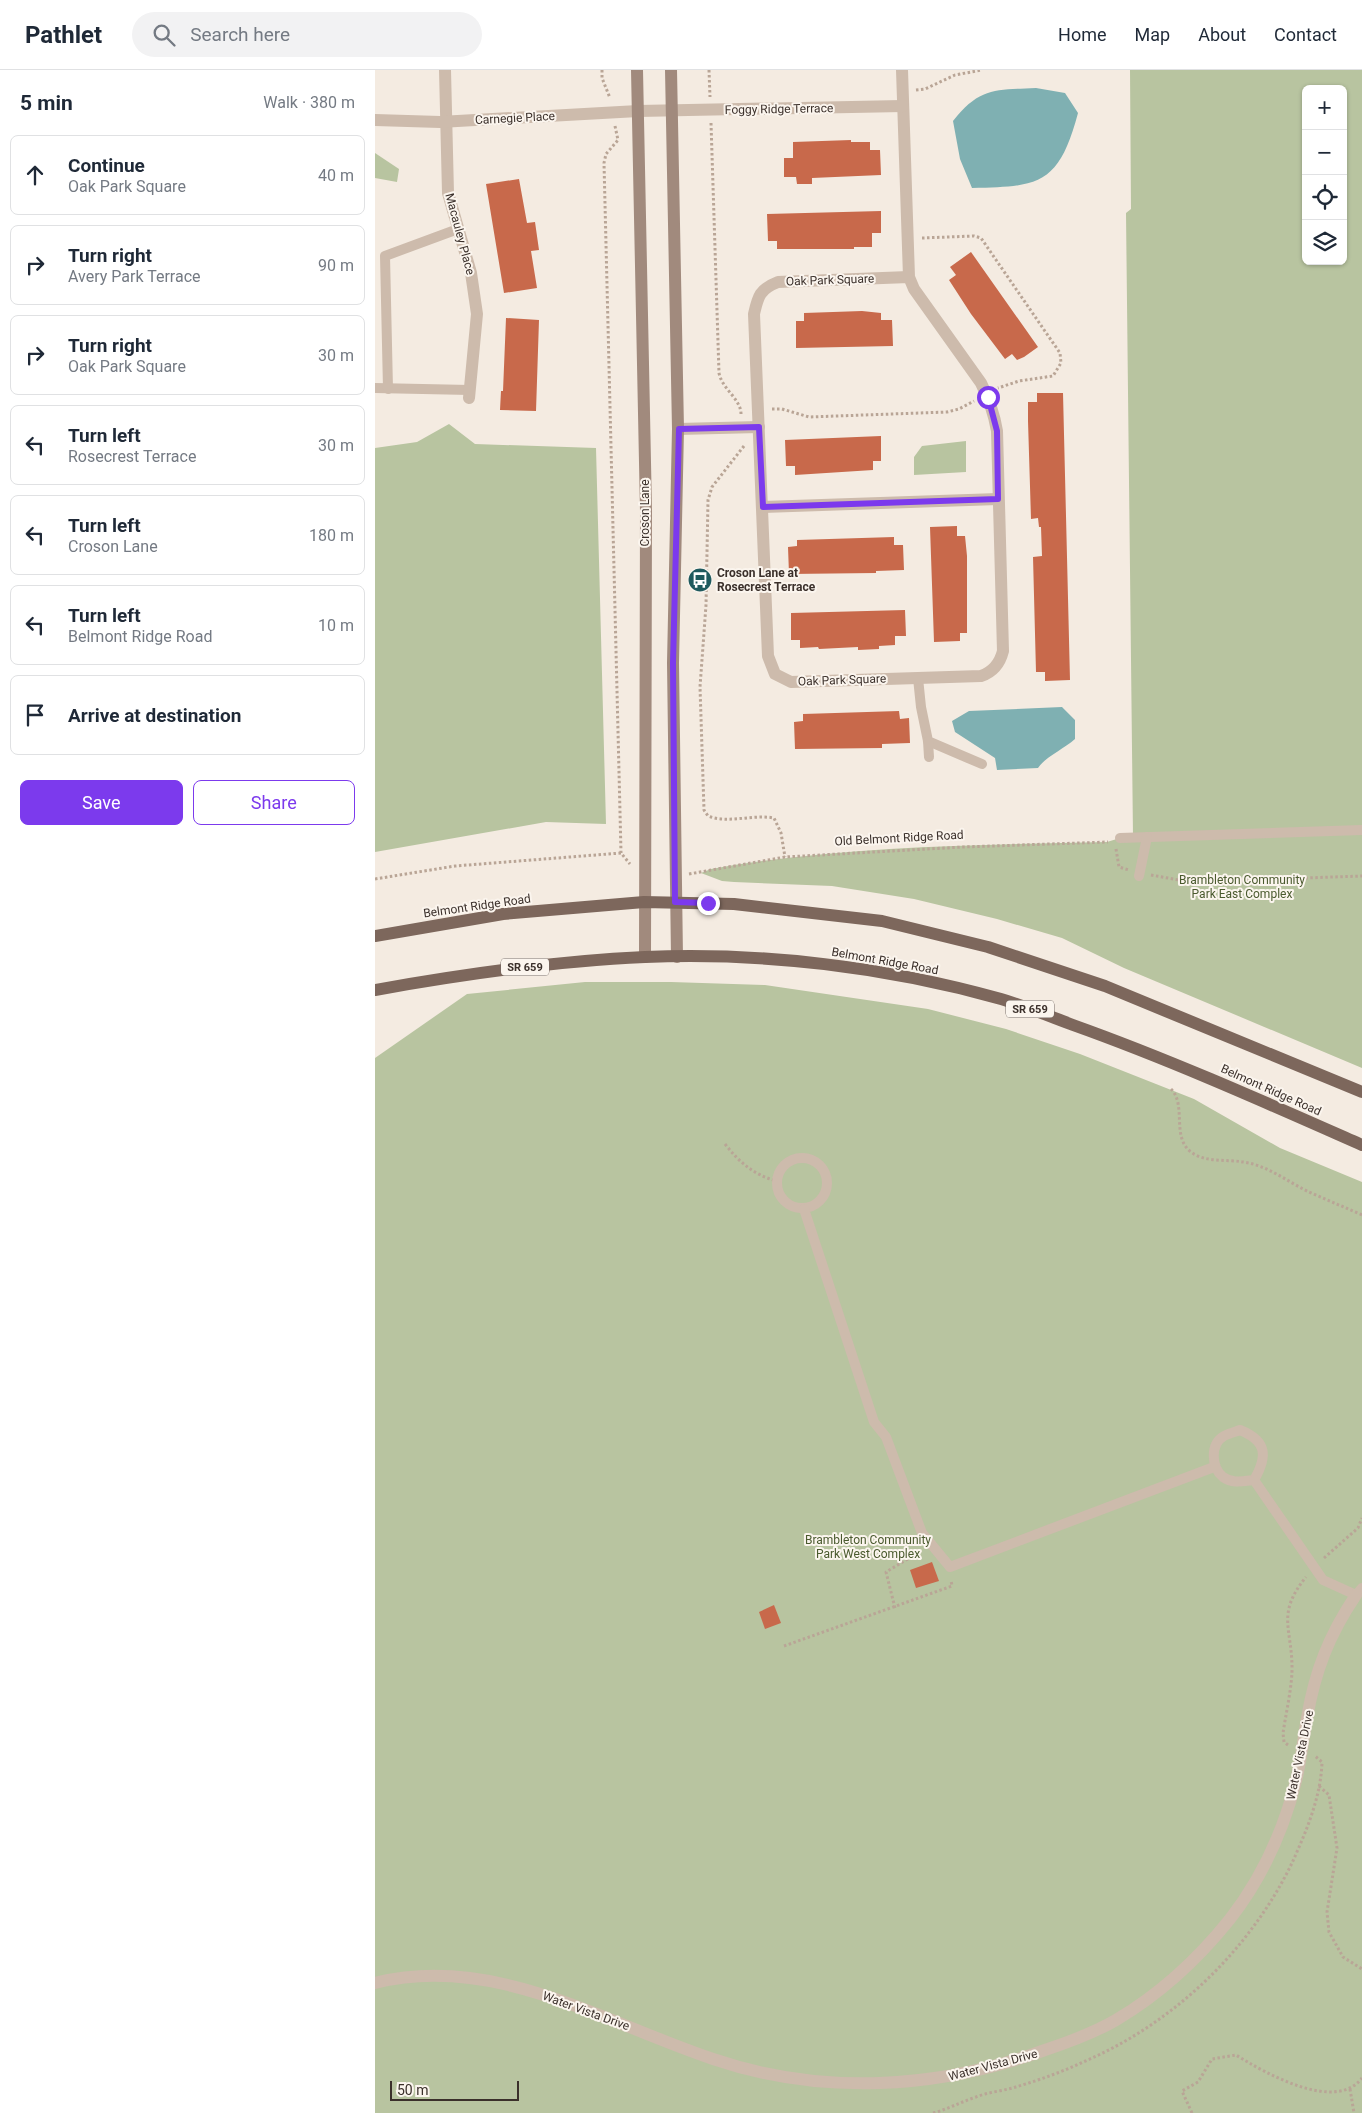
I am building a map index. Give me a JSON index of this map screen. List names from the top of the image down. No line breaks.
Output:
{"streets":{"main road":["Croson Lane","Belmont Ridge Road","SR 659"],"street":["Foggy Ridge Terrace","Carnegie Place","Macauley Place","Oak Park Square","Water Vista Drive"],"path":["Old Belmont Ridge Road"]},"crossings":[["Foggy Ridge Terrace","Carnegie Place"],["Foggy Ridge Terrace","Oak Park Square"],["Carnegie Place","Macauley Place"],["Carnegie Place","Croson Lane"],["Croson Lane","Belmont Ridge Road"]],"parks":["Brambleton Community Park East Complex","Brambleton Community Park West Complex"],"places":{"bus stop":["Croson Lane at Rosecrest Terrace"]},"scale_bar":"50 m","page":{"header":"Pathlet","search":"Search here","nav":["Home","Map","About","Contact"],"heading":["5 min","Walk · 380 m"],"map_buttons":["+","−"],"list":[["Continue","Oak Park Square","40 m"],["Turn right","Avery Park Terrace","90 m"],["Turn right","Oak Park Square","30 m"],["Turn left","Rosecrest Terrace","30 m"],["Turn left","Croson Lane","180 m"],["Turn left","Belmont Ridge Road","10 m"],"Arrive at destination"],"buttons":["Save","Share"],"scale":"50 m"}}
